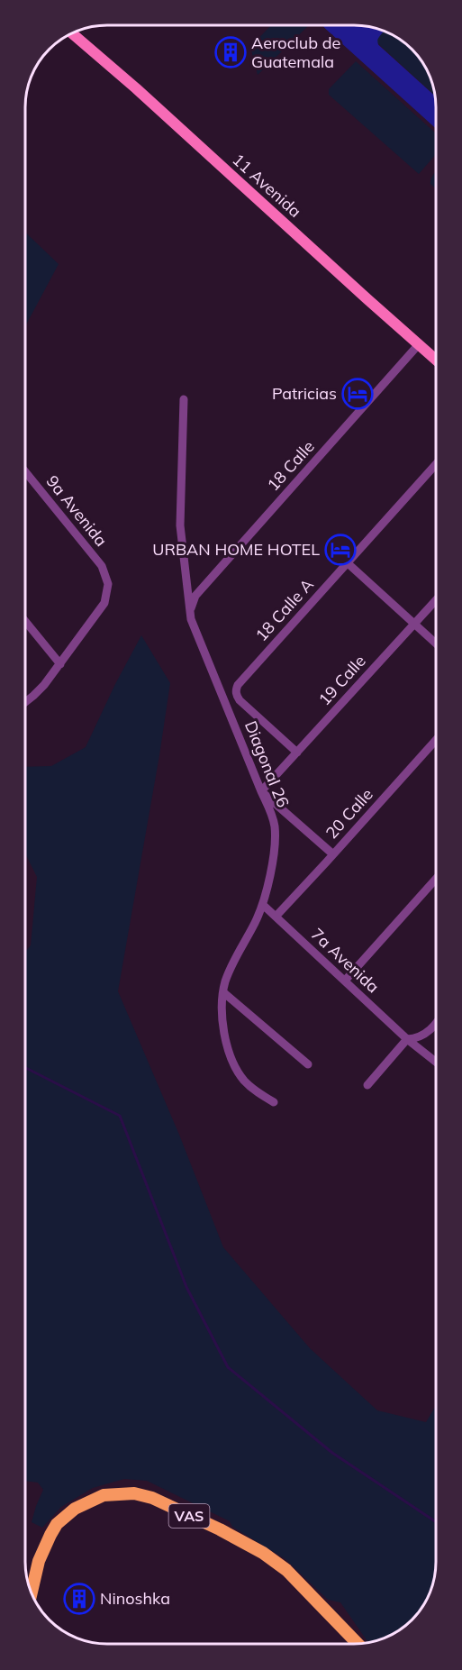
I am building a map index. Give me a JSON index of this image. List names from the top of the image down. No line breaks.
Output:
{"streets":{"highway":["VAS"],"main road":["11 Avenida"],"street":["18 Calle","9a Avenida","18 Calle A","19 Calle","Diagonal 26","20 Calle","7a Avenida"]},"crossings":[["11 Avenida","18 Calle"],["18 Calle","Diagonal 26"],["18 Calle A","19 Calle"],["19 Calle","Diagonal 26"],["Diagonal 26","7a Avenida"],["20 Calle","7a Avenida"]],"places":{"building":["Aeroclub de Guatemala","Ninoshka"],"hotel":["Patricias","URBAN HOME HOTEL"]}}
